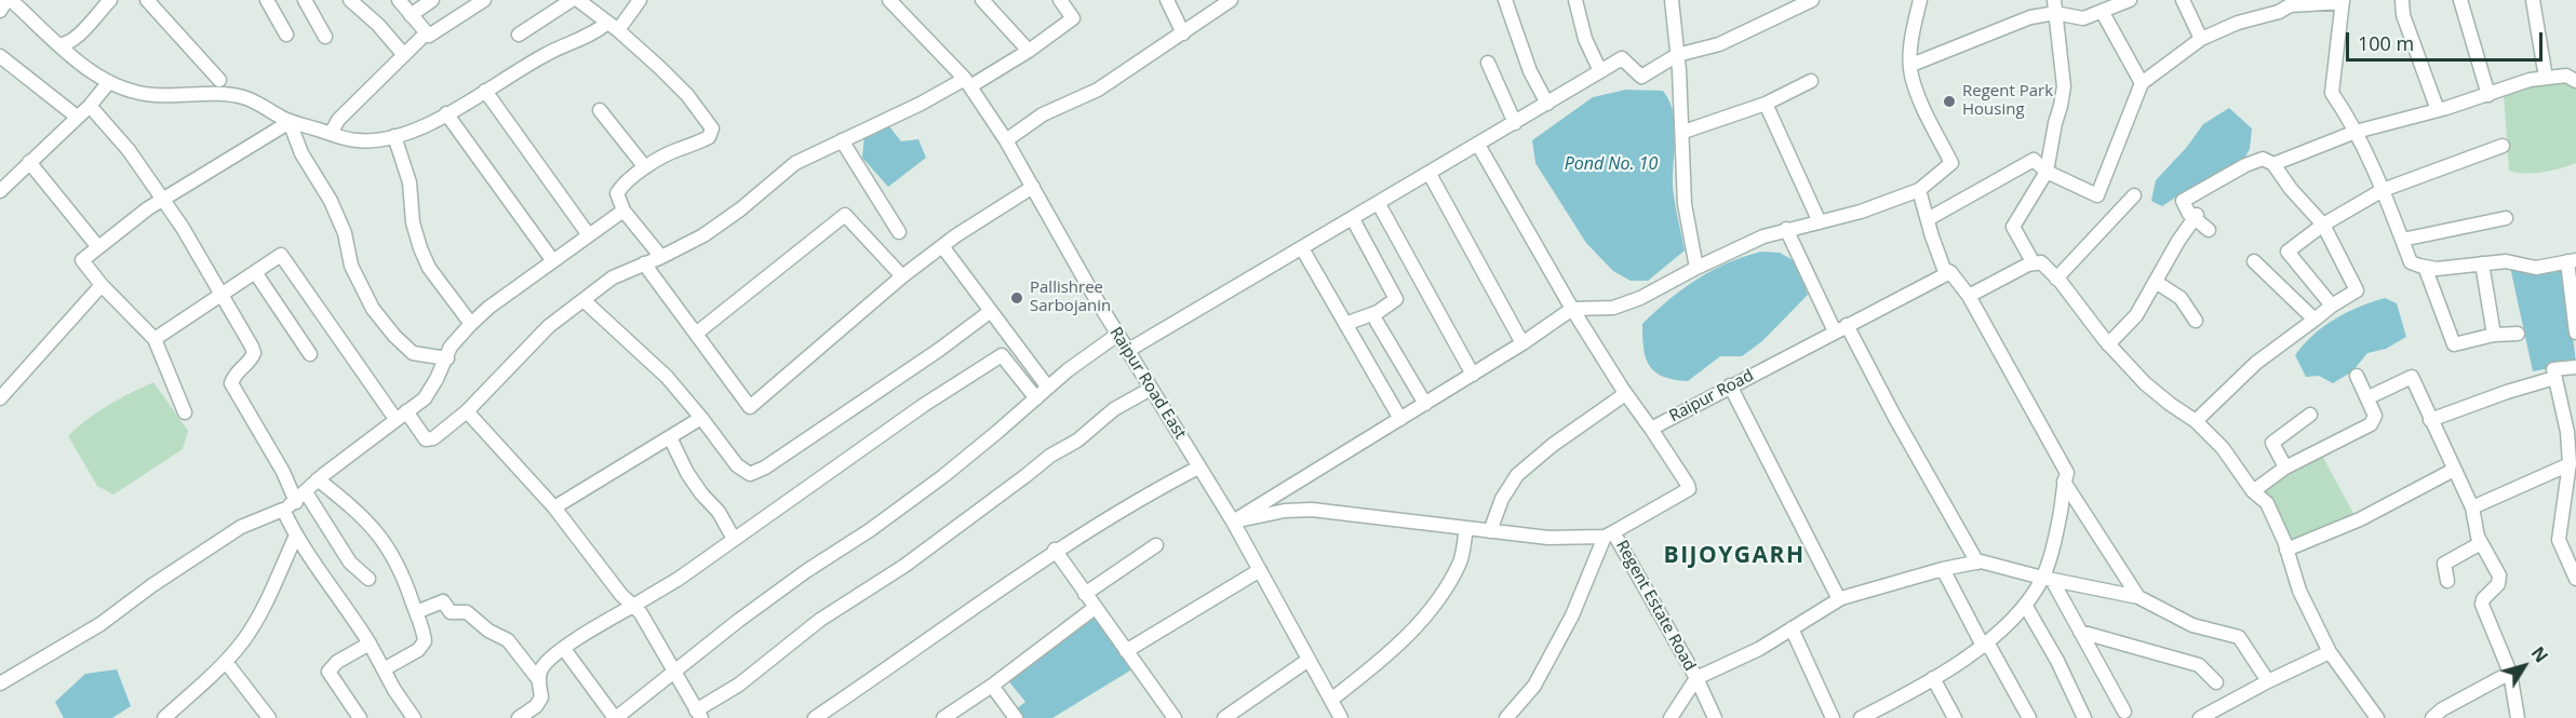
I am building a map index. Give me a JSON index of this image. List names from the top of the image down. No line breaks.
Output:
{"streets":{"street":["Raipur Road East","Raipur Road","Regent Estate Road"]},"crossings":[["Raipur Road East","Regent Estate Road"]],"districts":["BIJOYGARH"],"water":["Pond No. 10"],"places":["Regent Park Housing","Pallishree Sarbojanin"],"scale_bar":"100 m","north":"top right"}
